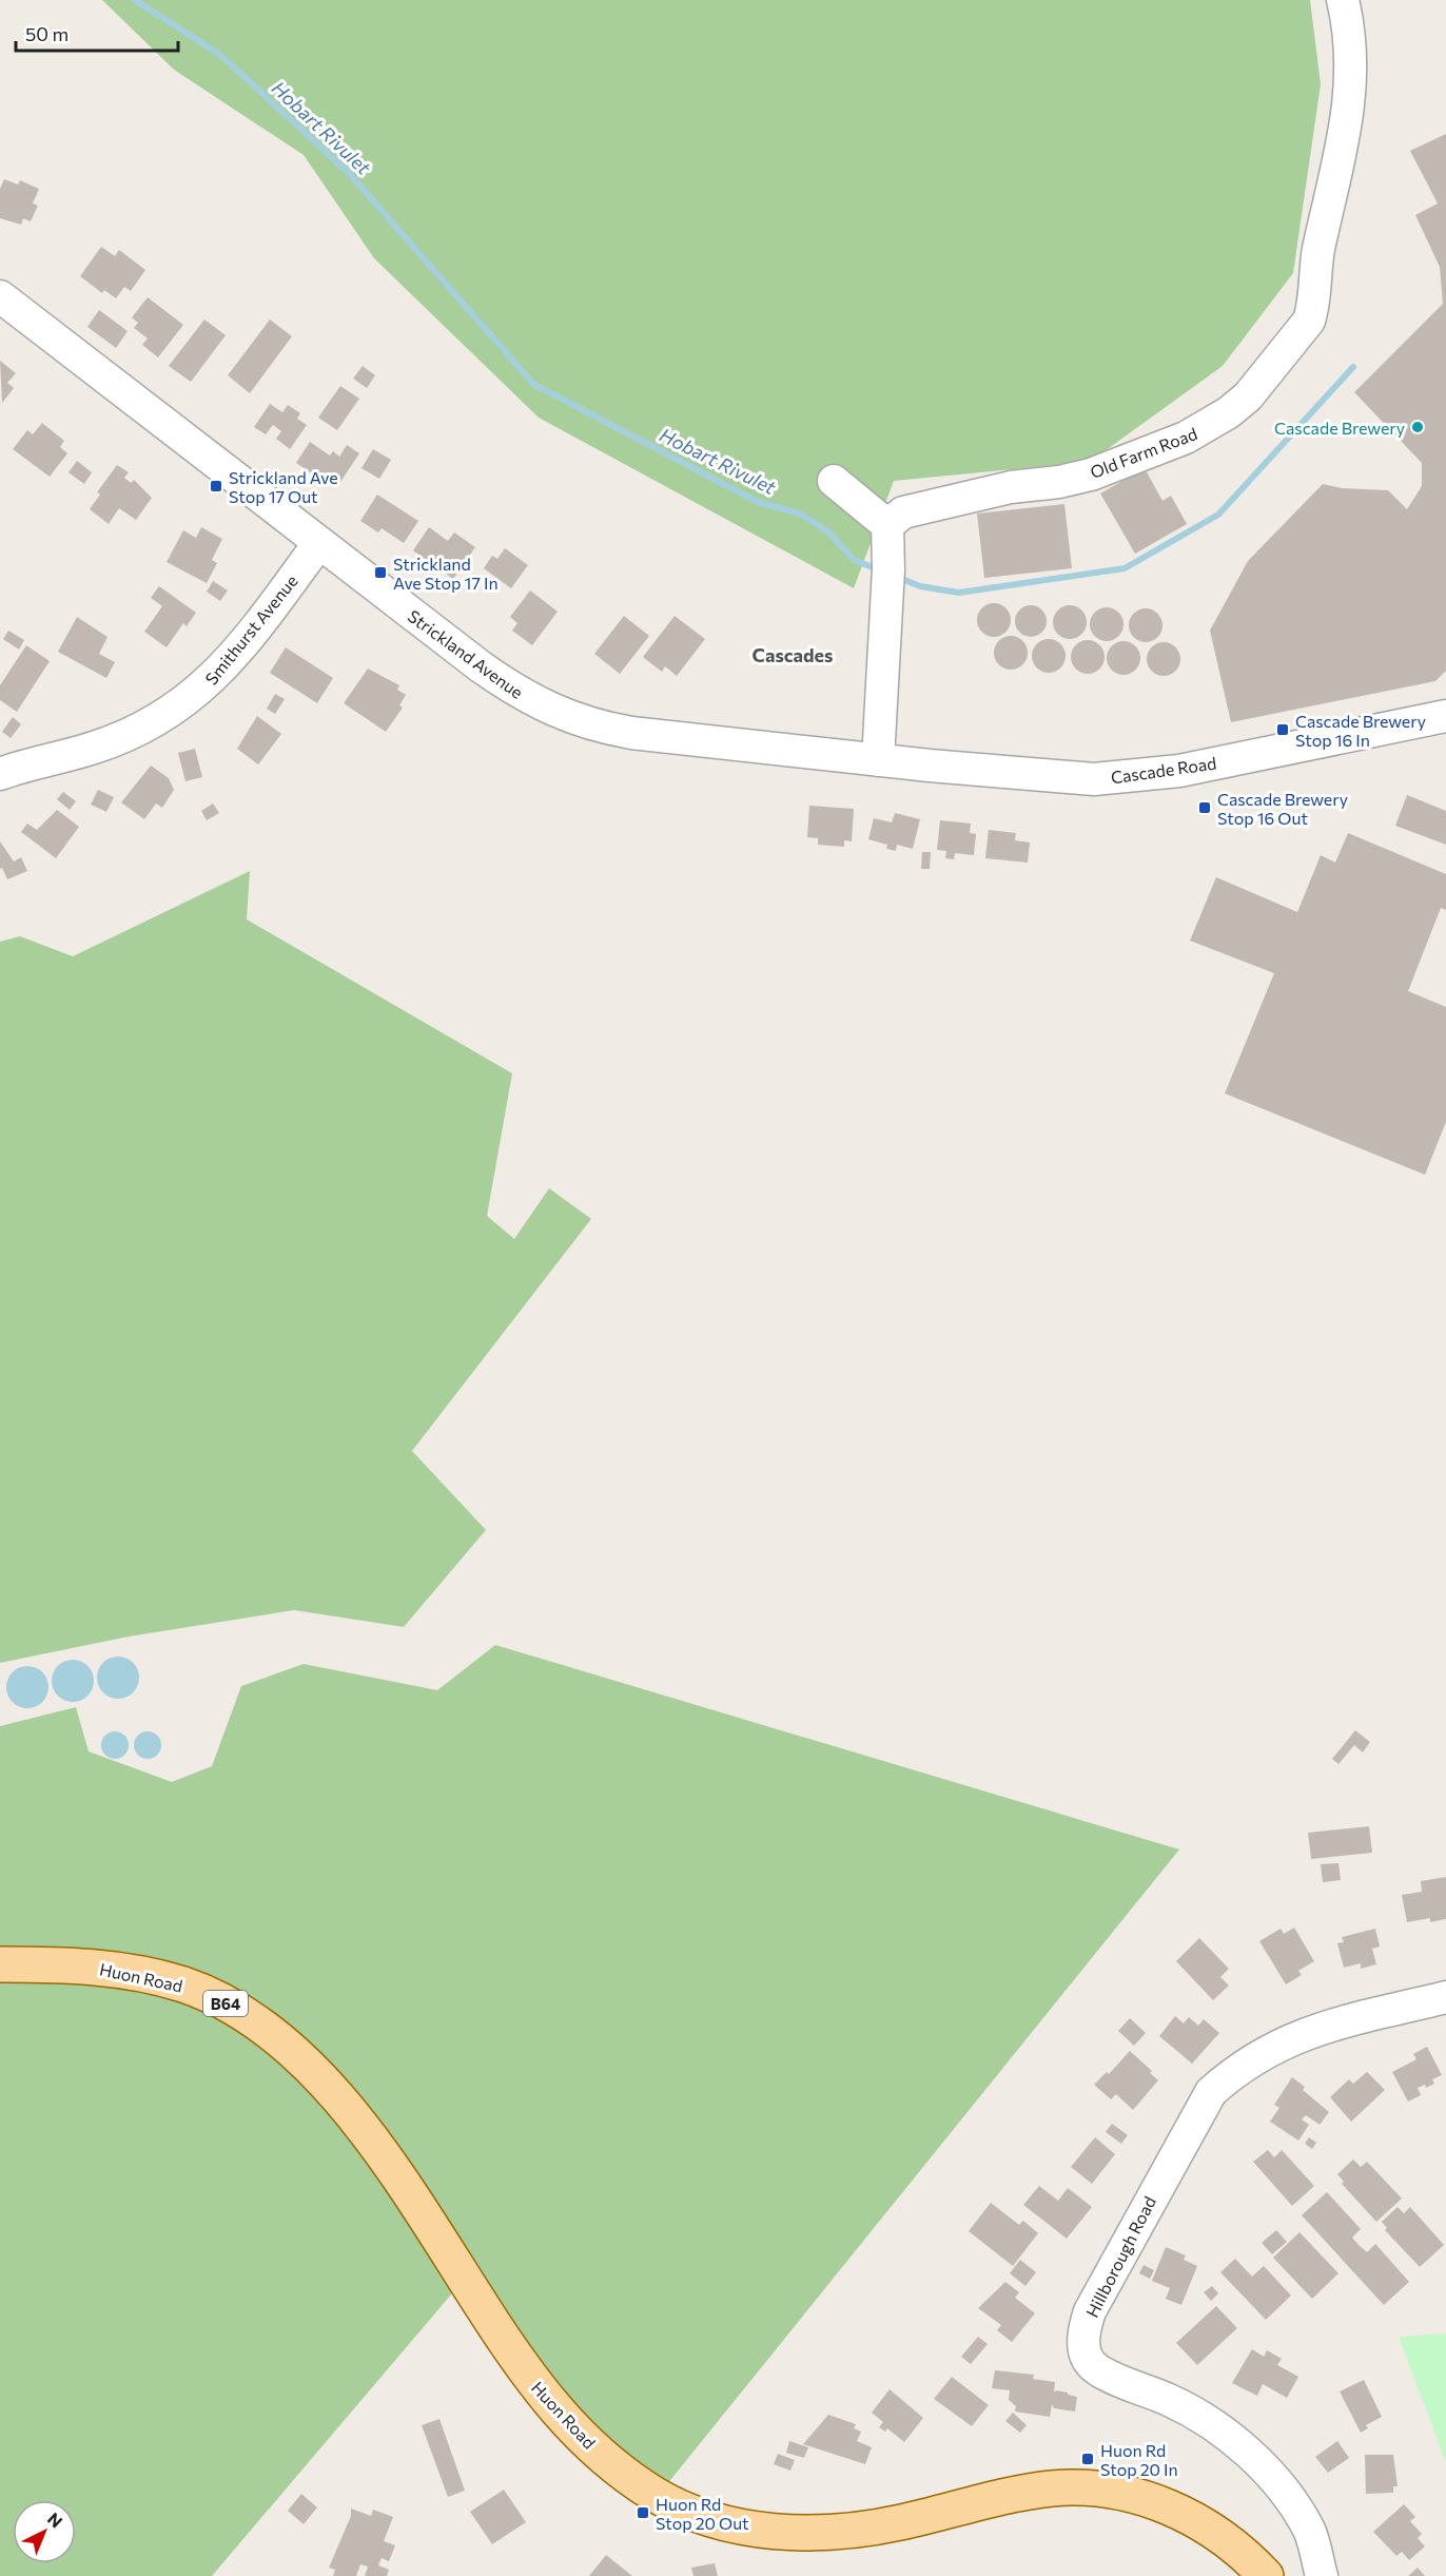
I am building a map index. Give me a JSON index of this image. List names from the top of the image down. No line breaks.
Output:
{"streets":{"main road":["Huon Road","B64"],"street":["Old Farm Road","Smithurst Avenue","Strickland Avenue","Cascade Road","Hillborough Road"]},"crossings":[["Smithurst Avenue","Strickland Avenue"],["Strickland Avenue","Cascade Road"]],"districts":["Cascades"],"water":["Hobart Rivulet"],"places":{"other":["Cascade Brewery"],"transit":["Strickland Ave Stop 17 Out","Strickland Ave Stop 17 In","Cascade Brewery Stop 16 In","Cascade Brewery Stop 16 Out","Huon Rd Stop 20 In","Huon Rd Stop 20 Out"]},"scale_bar":"50 m","north":"top right"}
